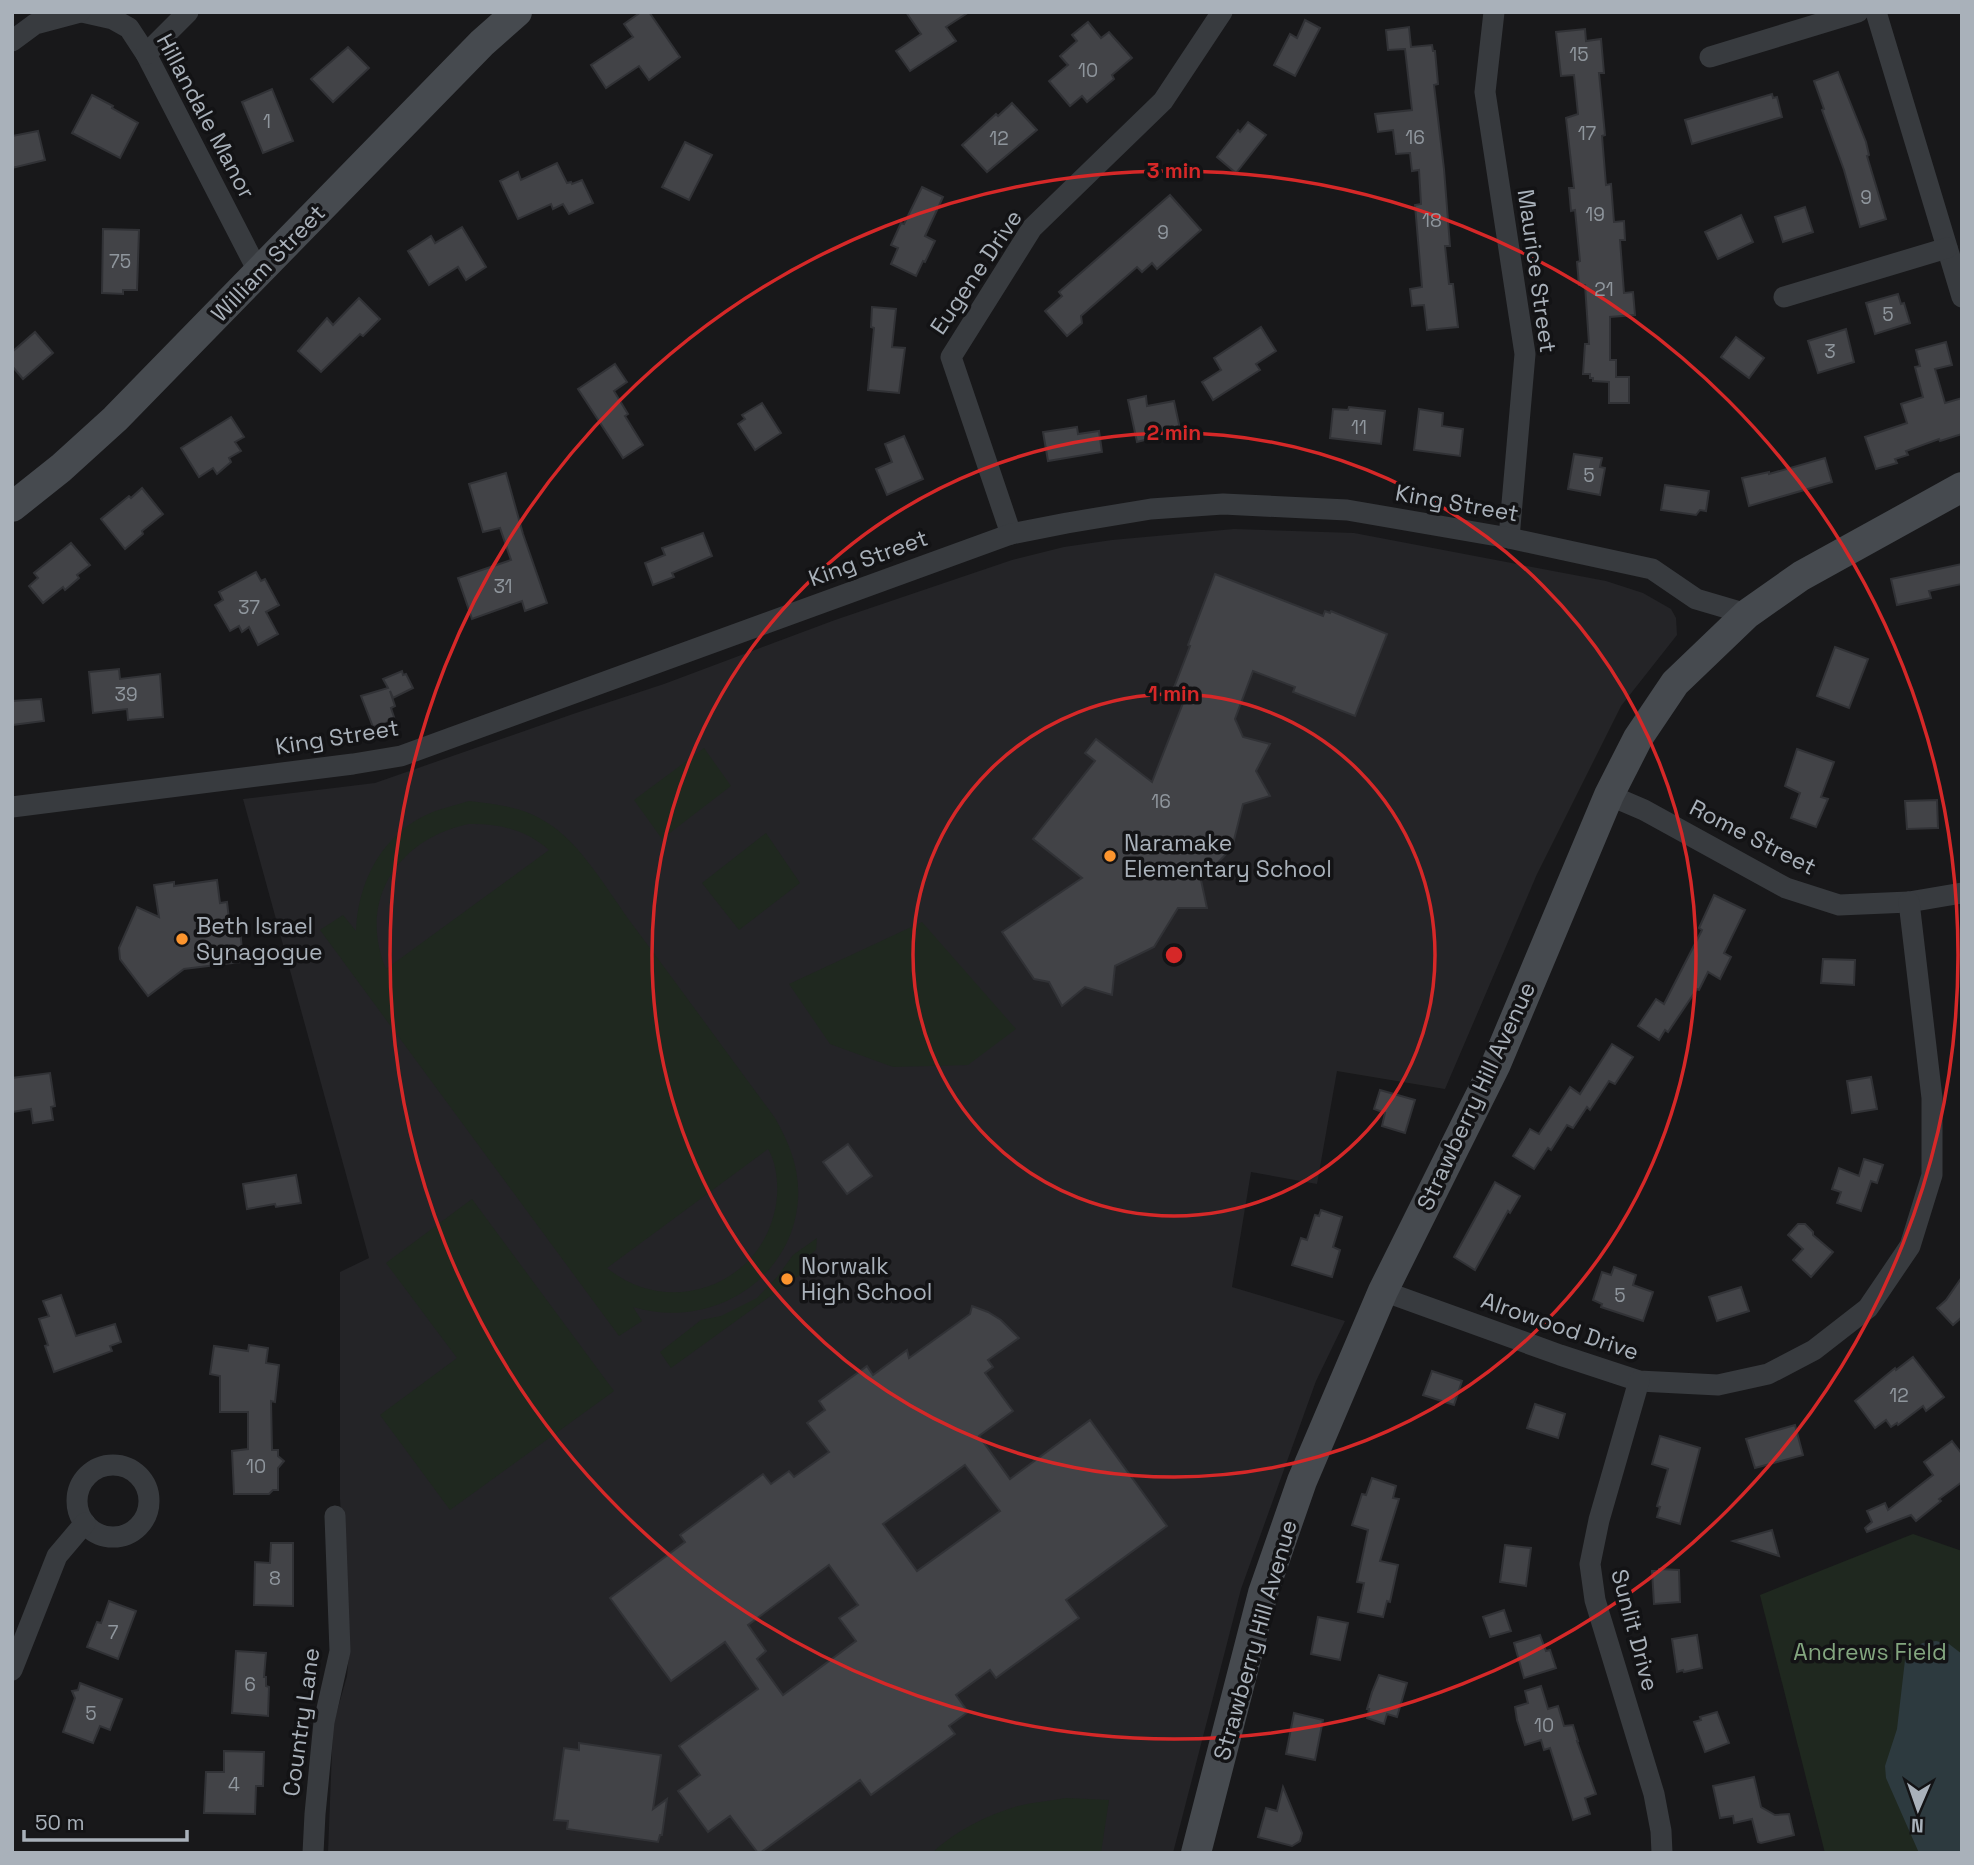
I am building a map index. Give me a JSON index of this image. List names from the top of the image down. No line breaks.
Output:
{"streets":{"main road":["William Street","Strawberry Hill Avenue"],"street":["Hillandale Manor","Maurice Street","Eugene Drive","King Street","Rome Street","Alrowood Drive","Sunlit Drive","Country Lane"]},"crossings":[["Hillandale Manor","William Street"],["Maurice Street","King Street"],["Eugene Drive","King Street"],["King Street","Strawberry Hill Avenue"],["Rome Street","Strawberry Hill Avenue"],["Rome Street","Alrowood Drive"],["Strawberry Hill Avenue","Alrowood Drive"],["Alrowood Drive","Sunlit Drive"]],"parks":["Andrews Field"],"places":["Naramake Elementary School","Beth Israel Synagogue","Norwalk High School"],"house_numbers":["15","10","1","17","16","12","9","19","18","9","75","21","5","3","11","5","31","37","39","16","5","12","10","8","7","6","5","10","4"],"scale_bar":"50 m","north":"bottom","rings":["3 min","2 min","1 min"]}
